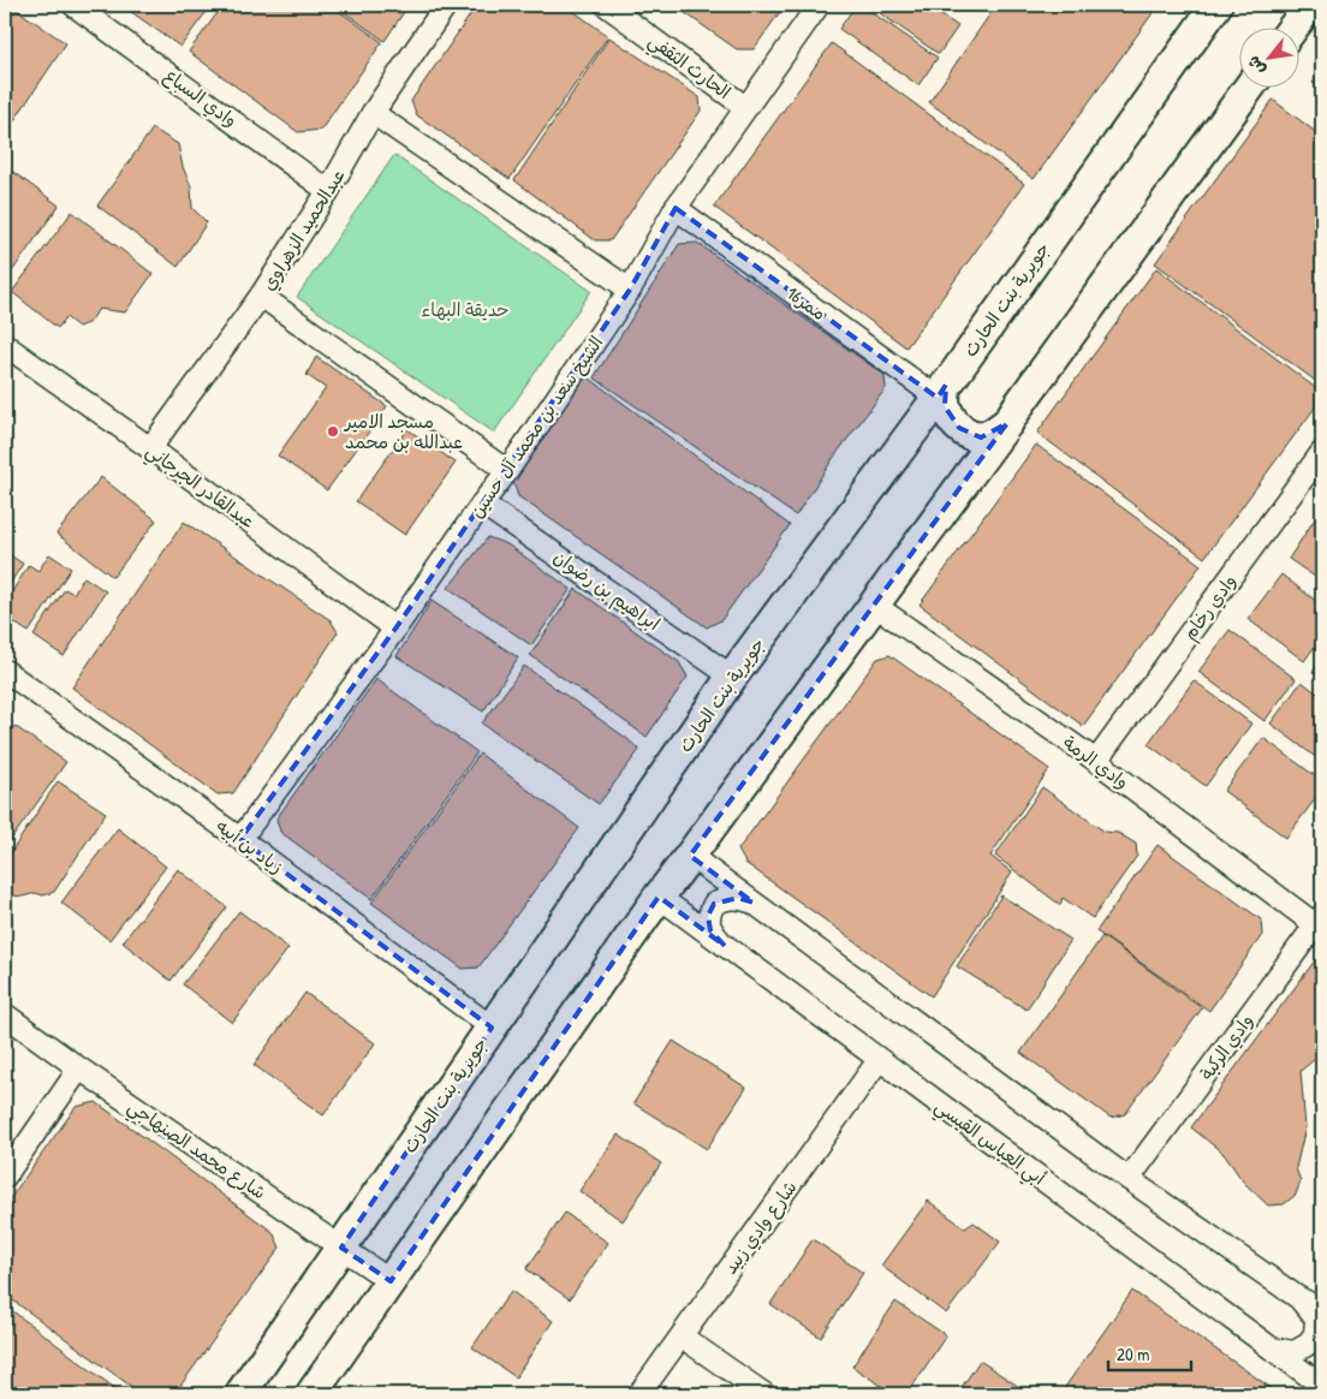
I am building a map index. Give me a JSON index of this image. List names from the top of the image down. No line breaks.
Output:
{"streets":{"street":["الحارث الثقفي","وادي السباع","عبدالحميد الزهراوي","جويرية بنت الحارث","ممر16","الشيخ سعد بن محمد آل حسين","عبدالقادر الجرجاني","ابراهيم بن رضوان","وادي رخام","وادي الرمة","زياد بن أبيه","وادي الركبة","أبي العباس القيسي","شارع محمد الصنهاجي","شارع وادي زبيد"]},"crossings":[["الحارث الثقفي","الشيخ سعد بن محمد آل حسين"],["وادي السباع","عبدالحميد الزهراوي"],["عبدالحميد الزهراوي","عبدالقادر الجرجاني"],["جويرية بنت الحارث","ممر16"],["جويرية بنت الحارث","ابراهيم بن رضوان"],["جويرية بنت الحارث","زياد بن أبيه"],["جويرية بنت الحارث","شارع محمد الصنهاجي"],["ممر16","الشيخ سعد بن محمد آل حسين"],["الشيخ سعد بن محمد آل حسين","عبدالقادر الجرجاني"],["الشيخ سعد بن محمد آل حسين","ابراهيم بن رضوان"],["الشيخ سعد بن محمد آل حسين","زياد بن أبيه"],["وادي رخام","وادي الرمة"],["وادي الرمة","وادي الركبة"],["أبي العباس القيسي","شارع وادي زبيد"]],"parks":["حديقة البهاء"],"places":["مسجد الامير عبدالله بن محمد"],"scale_bar":"20 m","north":"bottom left"}
